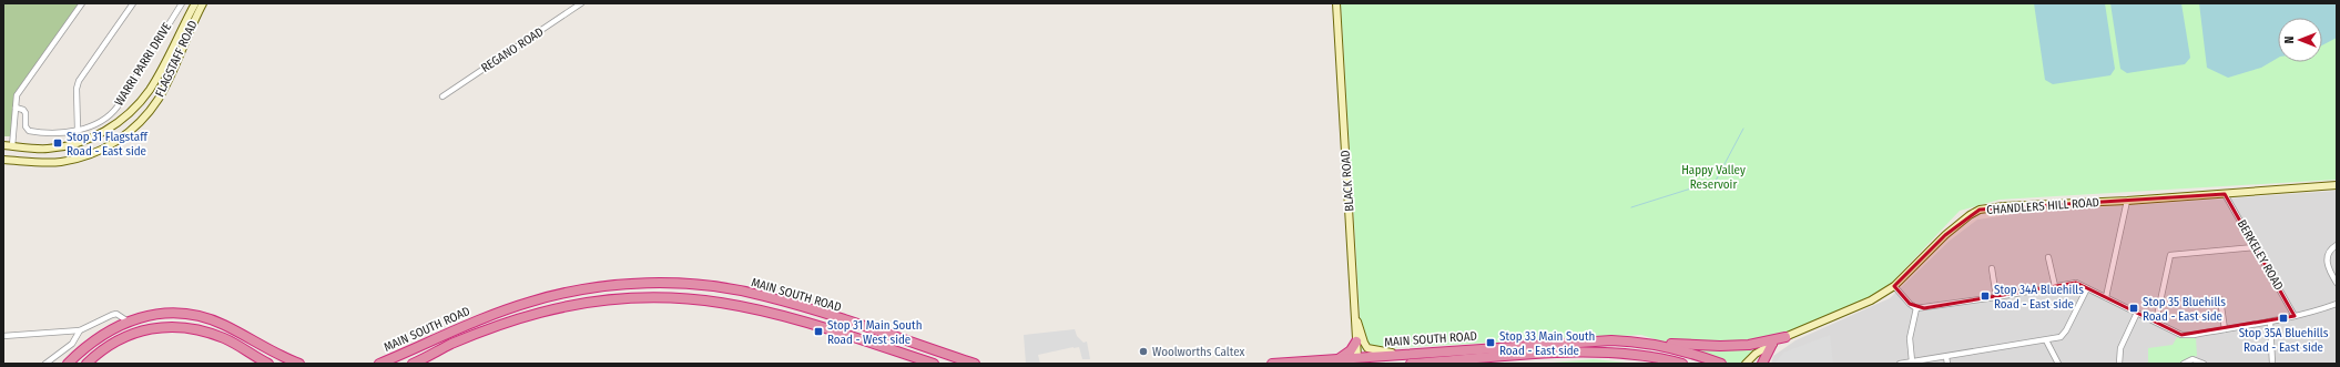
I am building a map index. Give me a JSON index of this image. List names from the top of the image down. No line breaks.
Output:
{"streets":{"highway":["MAIN SOUTH ROAD"],"main road":["FLAGSTAFF ROAD","BLACK ROAD","CHANDLERS HILL ROAD"],"street":["REGANO ROAD","WARRI PARRI DRIVE","BERKELEY ROAD"]},"crossings":[["BLACK ROAD","MAIN SOUTH ROAD"],["CHANDLERS HILL ROAD","BERKELEY ROAD"]],"parks":["Happy Valley Reservoir"],"places":{"transit":["Stop 31 Flagstaff Road - East side","Stop 34A Bluehills Road - East side","Stop 35 Bluehills Road - East side","Stop 35A Bluehills Road - East side","Stop 31 Main South Road - West side","Stop 33 Main South Road - East side"],"other":["Woolworths Caltex"]},"north":"left"}
